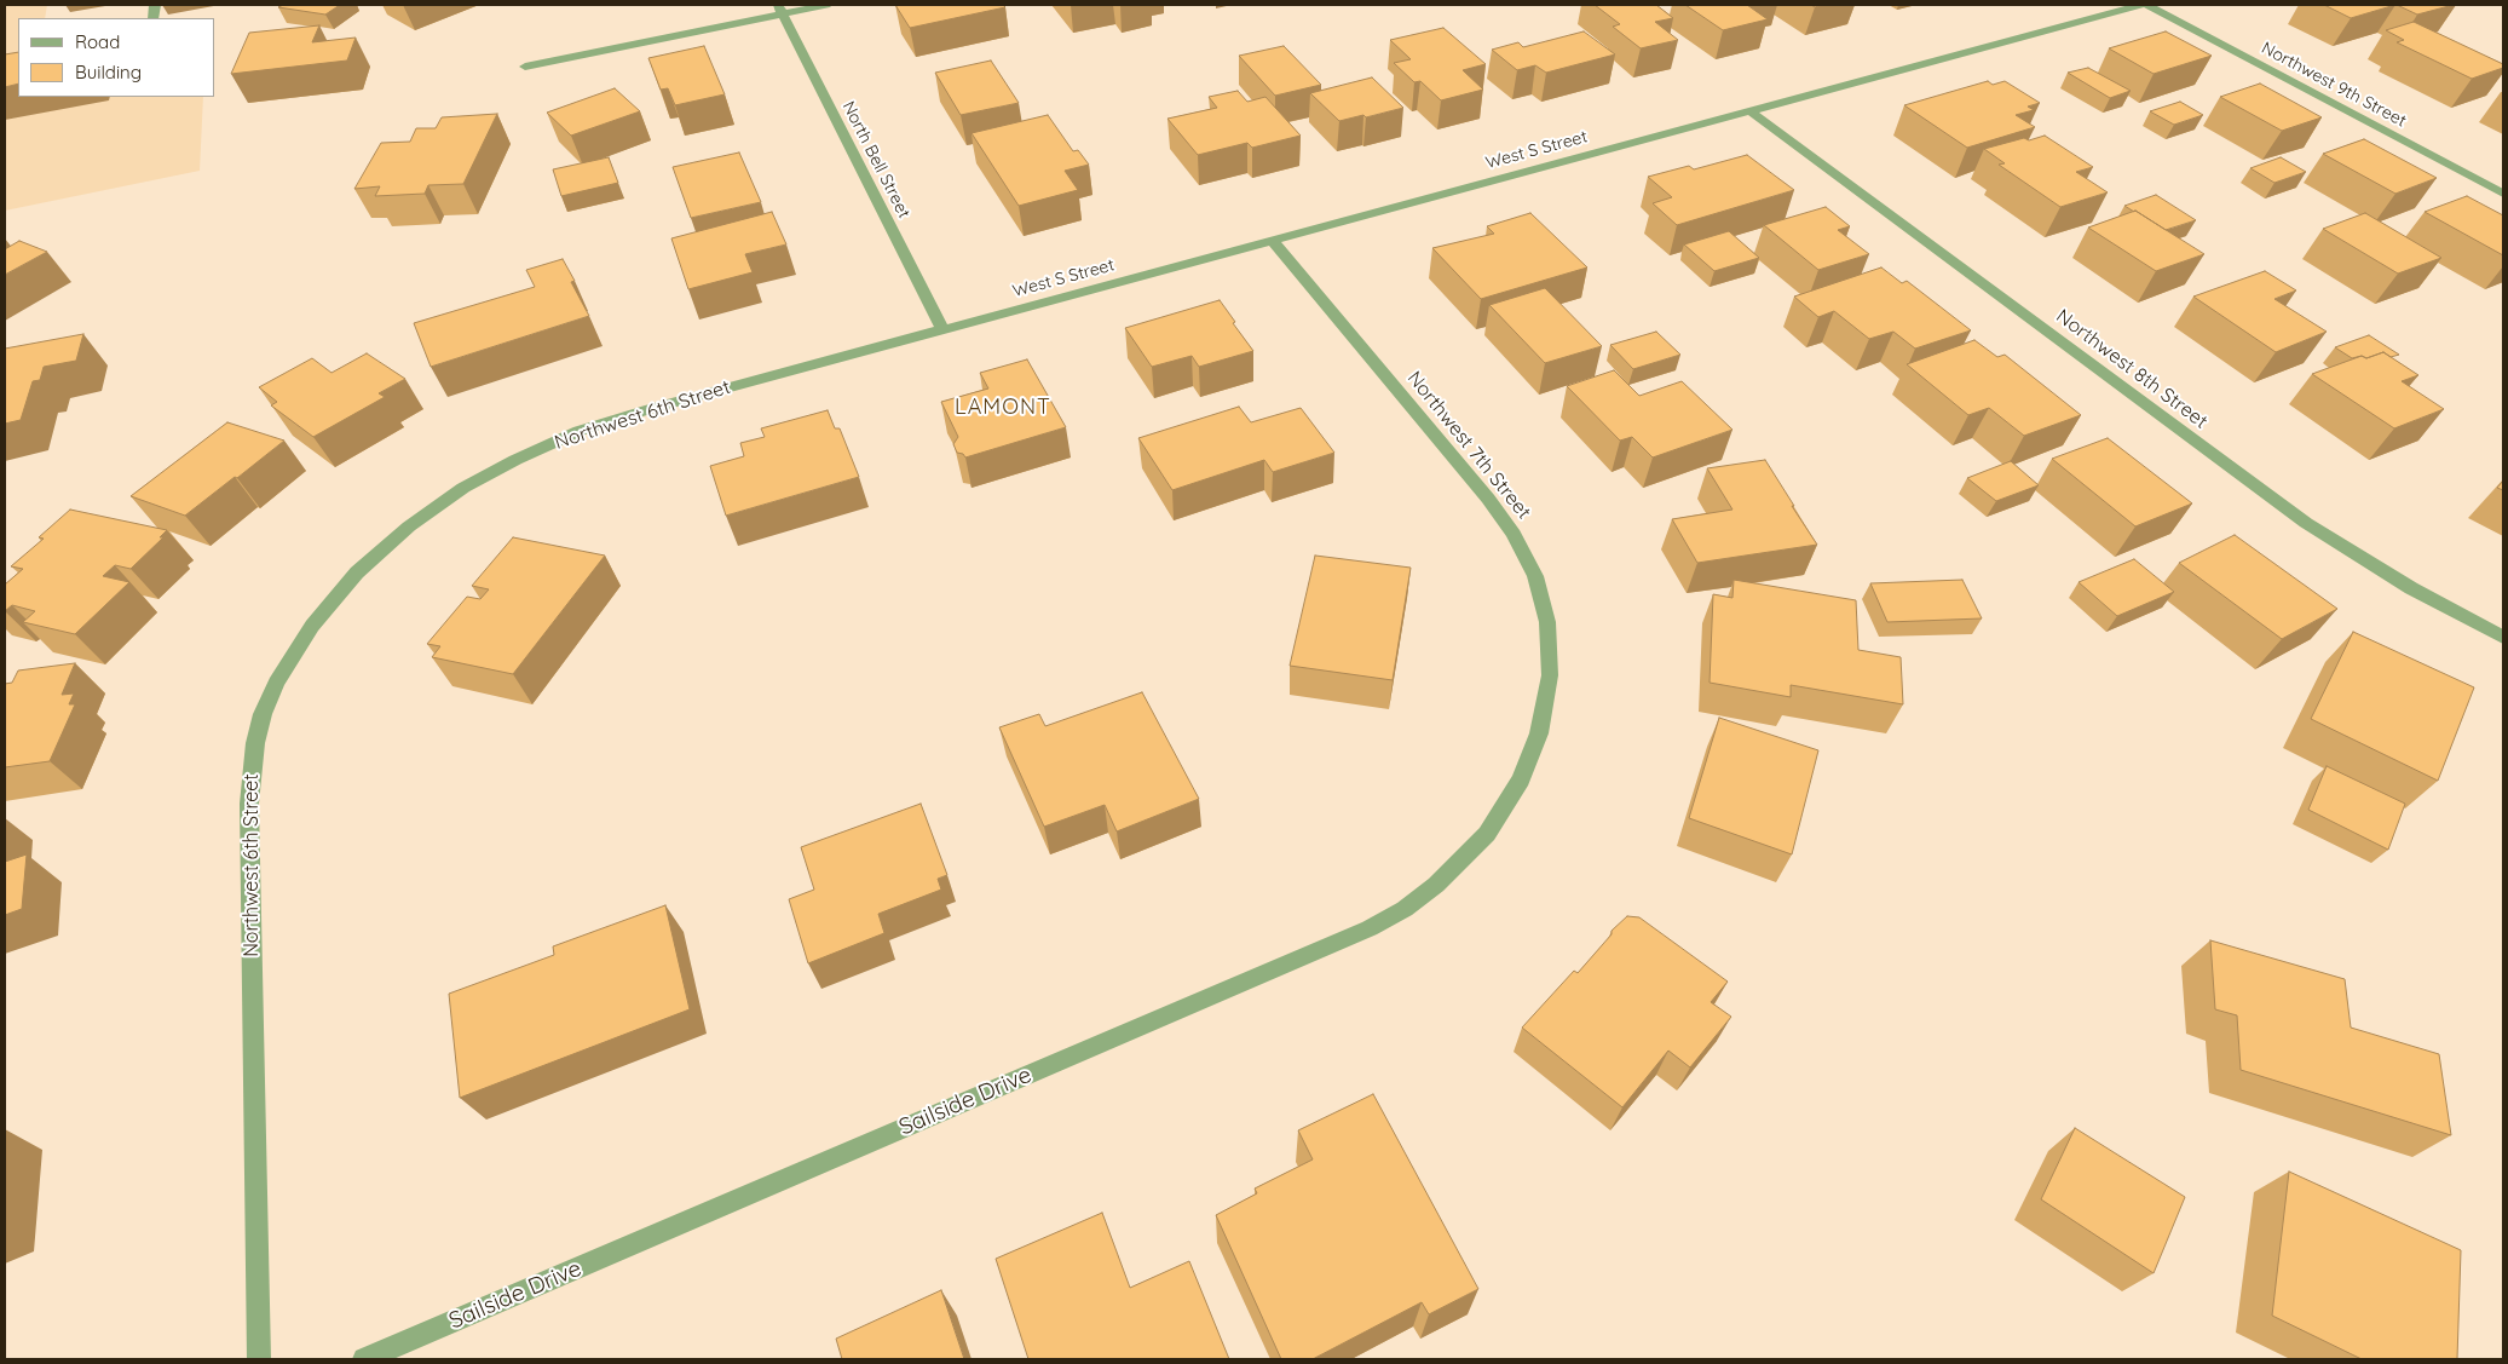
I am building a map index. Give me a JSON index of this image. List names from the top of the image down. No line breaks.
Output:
{"streets":{"street":["Northwest 9th Street","West S Street","North Bell Street","Northwest 8th Street","Northwest 6th Street","Northwest 7th Street","Sailside Drive"]},"crossings":[["West S Street","North Bell Street"],["West S Street","Northwest 8th Street"],["West S Street","Northwest 6th Street"],["West S Street","Northwest 7th Street"],["North Bell Street","Northwest 6th Street"],["Northwest 7th Street","Sailside Drive"]],"districts":["LAMONT"],"legend":["Road","Building"]}
